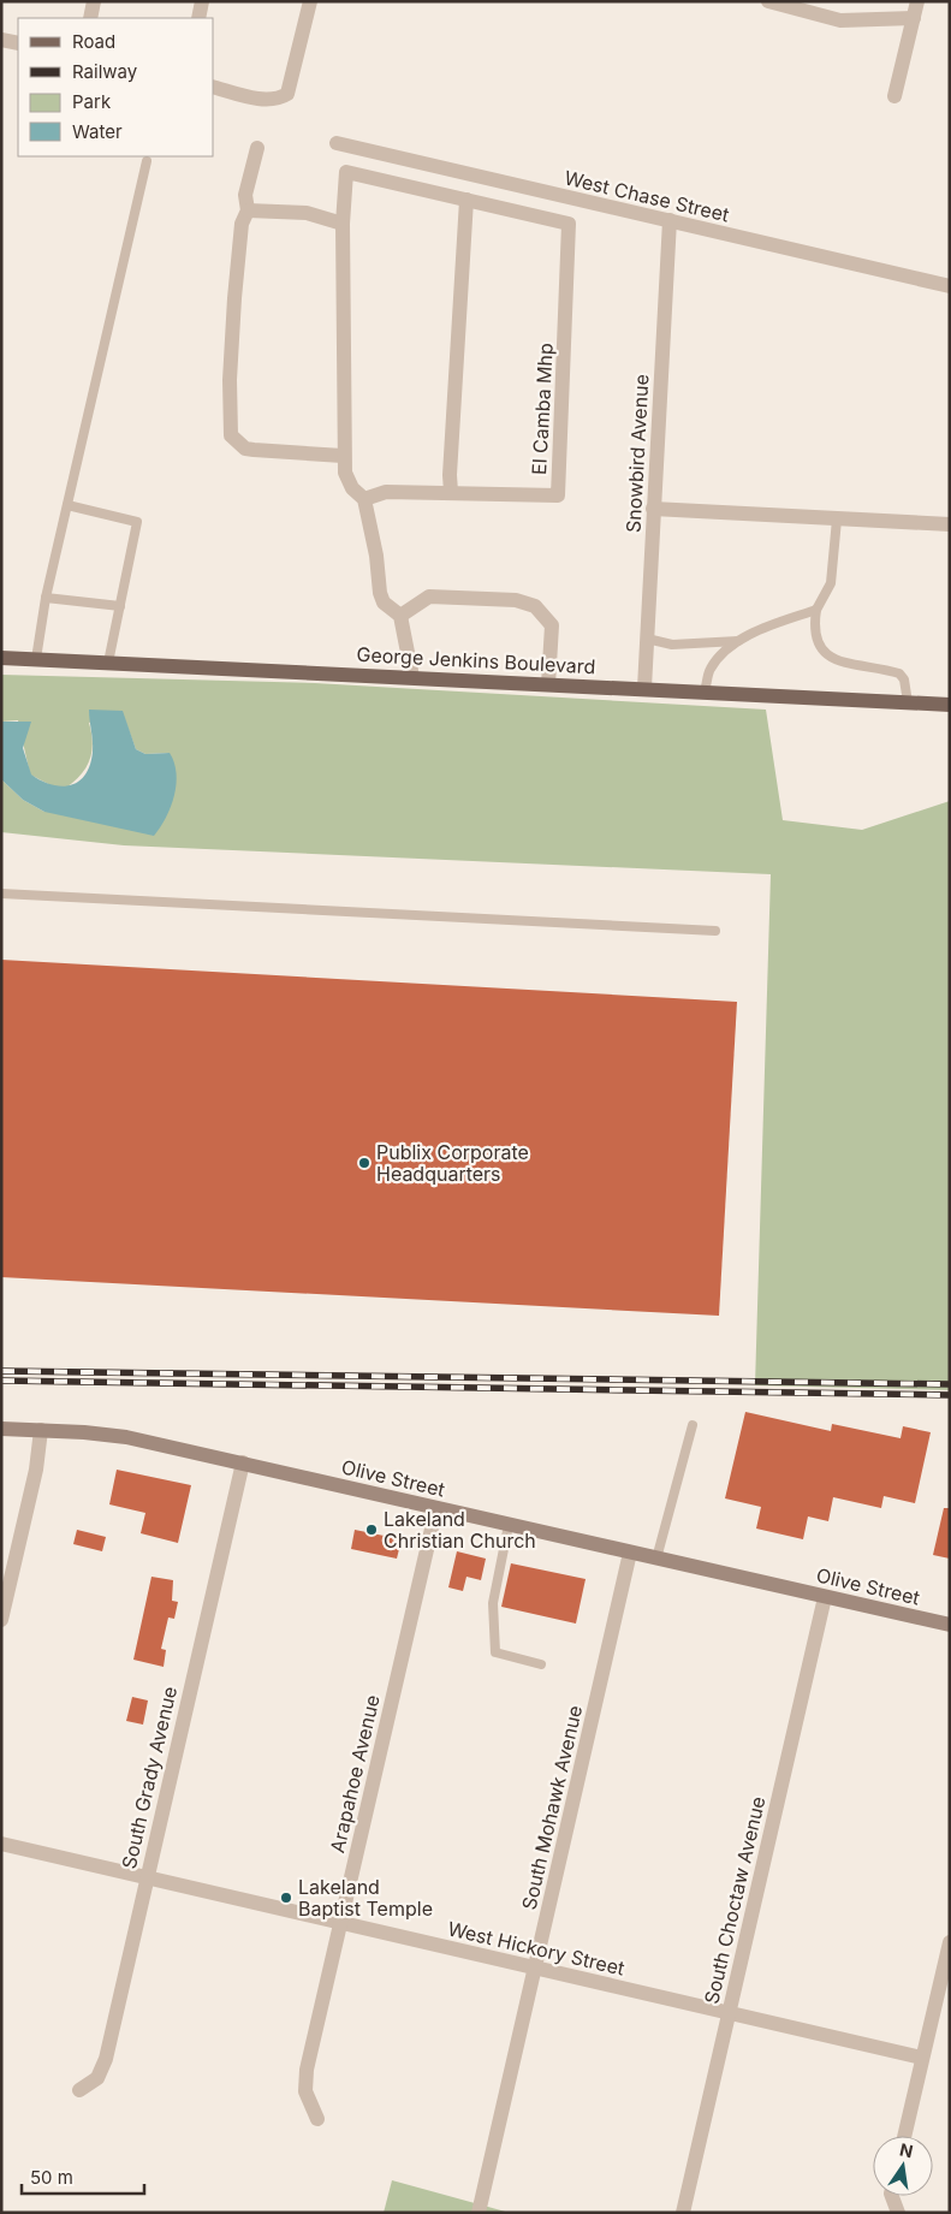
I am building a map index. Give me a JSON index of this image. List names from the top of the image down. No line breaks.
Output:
{"streets":{"main road":["George Jenkins Boulevard","Olive Street"],"street":["West Chase Street","El Camba Mhp","Snowbird Avenue","Arapahoe Avenue","South Grady Avenue","South Mohawk Avenue","South Choctaw Avenue","West Hickory Street"]},"crossings":[["West Chase Street","Snowbird Avenue"],["Snowbird Avenue","George Jenkins Boulevard"],["Olive Street","Arapahoe Avenue"],["Olive Street","South Grady Avenue"],["Olive Street","South Mohawk Avenue"],["Olive Street","South Choctaw Avenue"],["Arapahoe Avenue","West Hickory Street"],["South Grady Avenue","West Hickory Street"],["South Mohawk Avenue","West Hickory Street"],["South Choctaw Avenue","West Hickory Street"]],"places":["Publix Corporate Headquarters","Lakeland Christian Church","Lakeland Baptist Temple"],"legend":["Road","Railway","Park","Water"],"scale_bar":"50 m","north":"top"}
